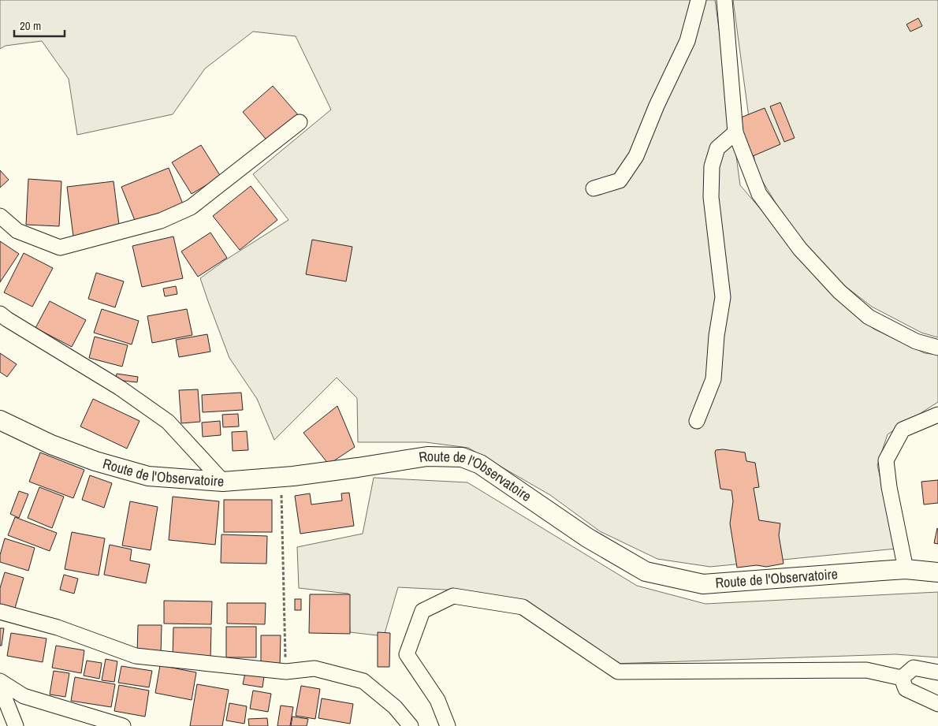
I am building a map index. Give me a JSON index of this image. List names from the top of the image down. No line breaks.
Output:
{"streets":{"street":["Route de l'Observatoire"]},"scale_bar":"20 m"}
